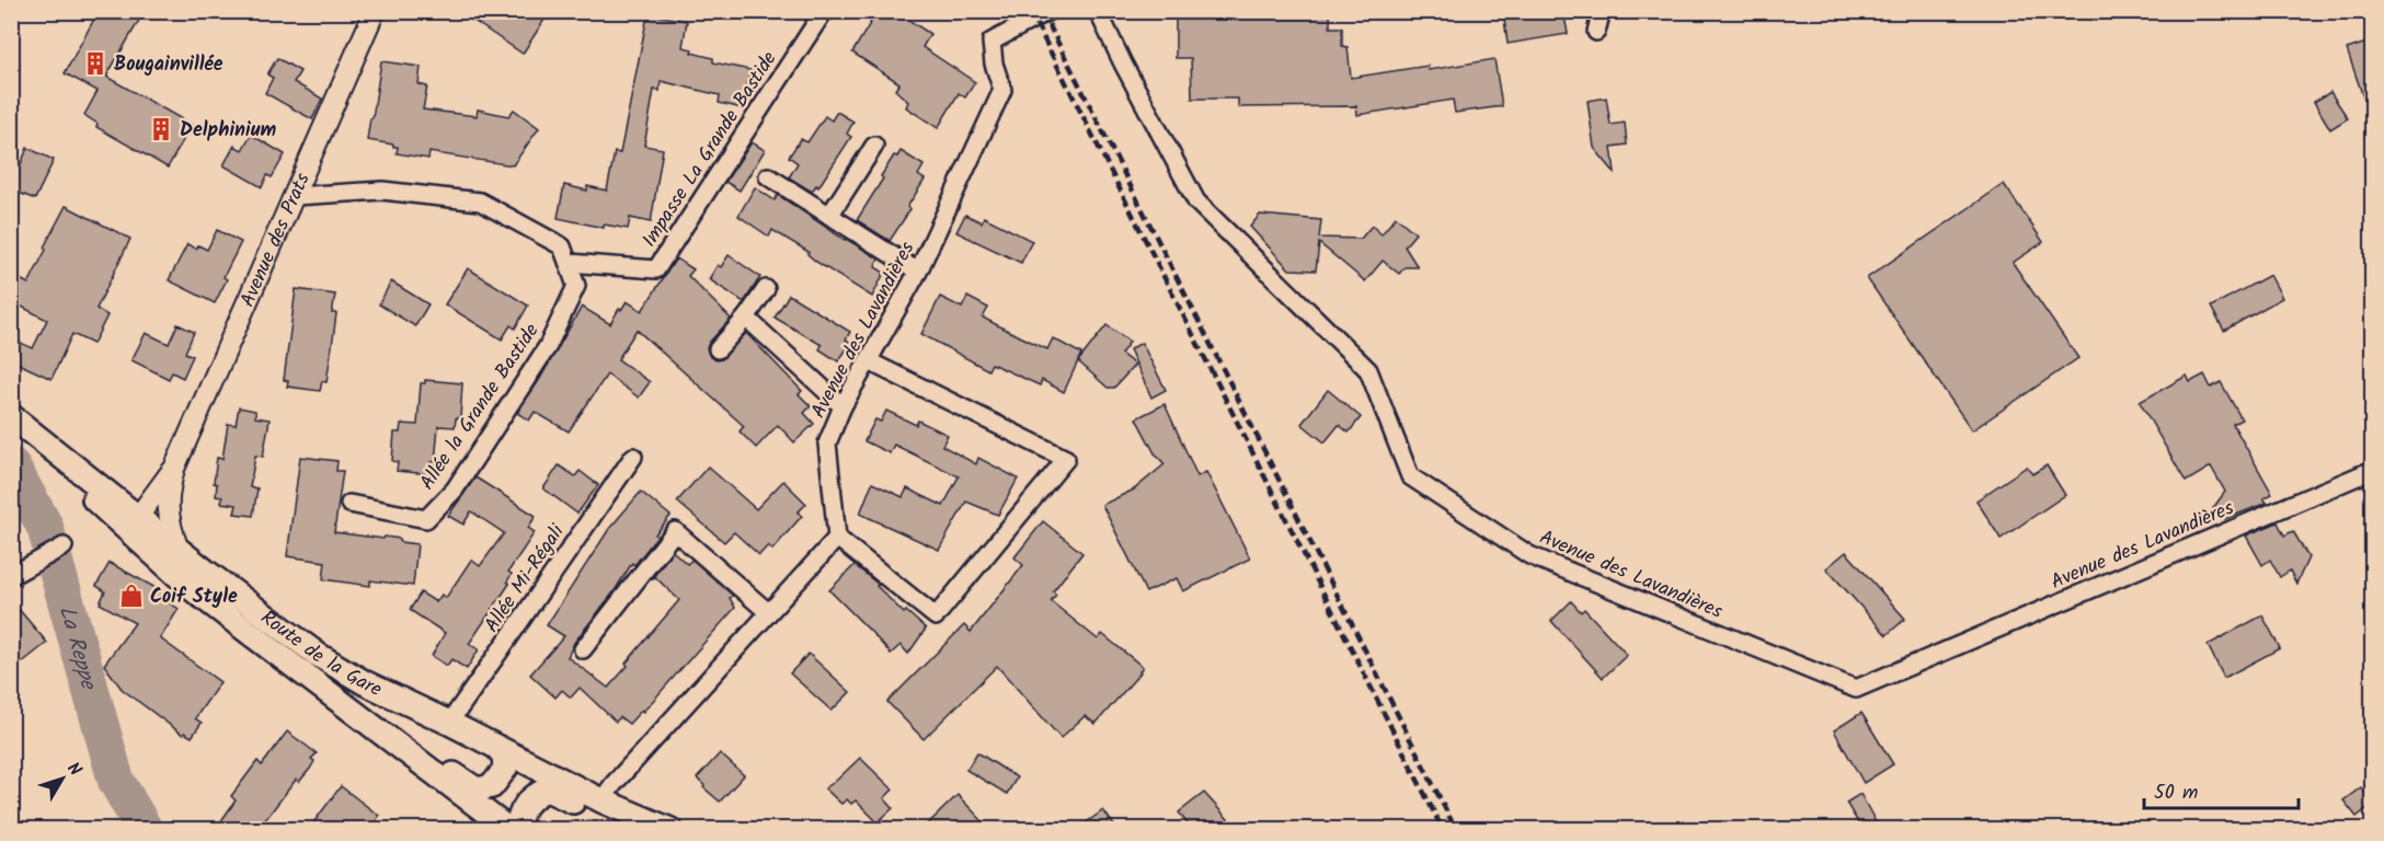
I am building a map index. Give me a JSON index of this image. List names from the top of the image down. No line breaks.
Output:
{"streets":{"main road":["Route de la Gare"],"street":["Impasse La Grande Bastide","Avenue des Prats","Avenue des Lavandières","Allée la Grande Bastide","Allée Mi-Régali"]},"crossings":[["Impasse La Grande Bastide","Allée la Grande Bastide"],["Avenue des Prats","Route de la Gare"],["Allée Mi-Régali","Route de la Gare"]],"water":["La Reppe"],"places":{"building":["Bougainvillée","Delphinium"],"shop":["Coif Style"]},"scale_bar":"50 m","north":"top right"}
